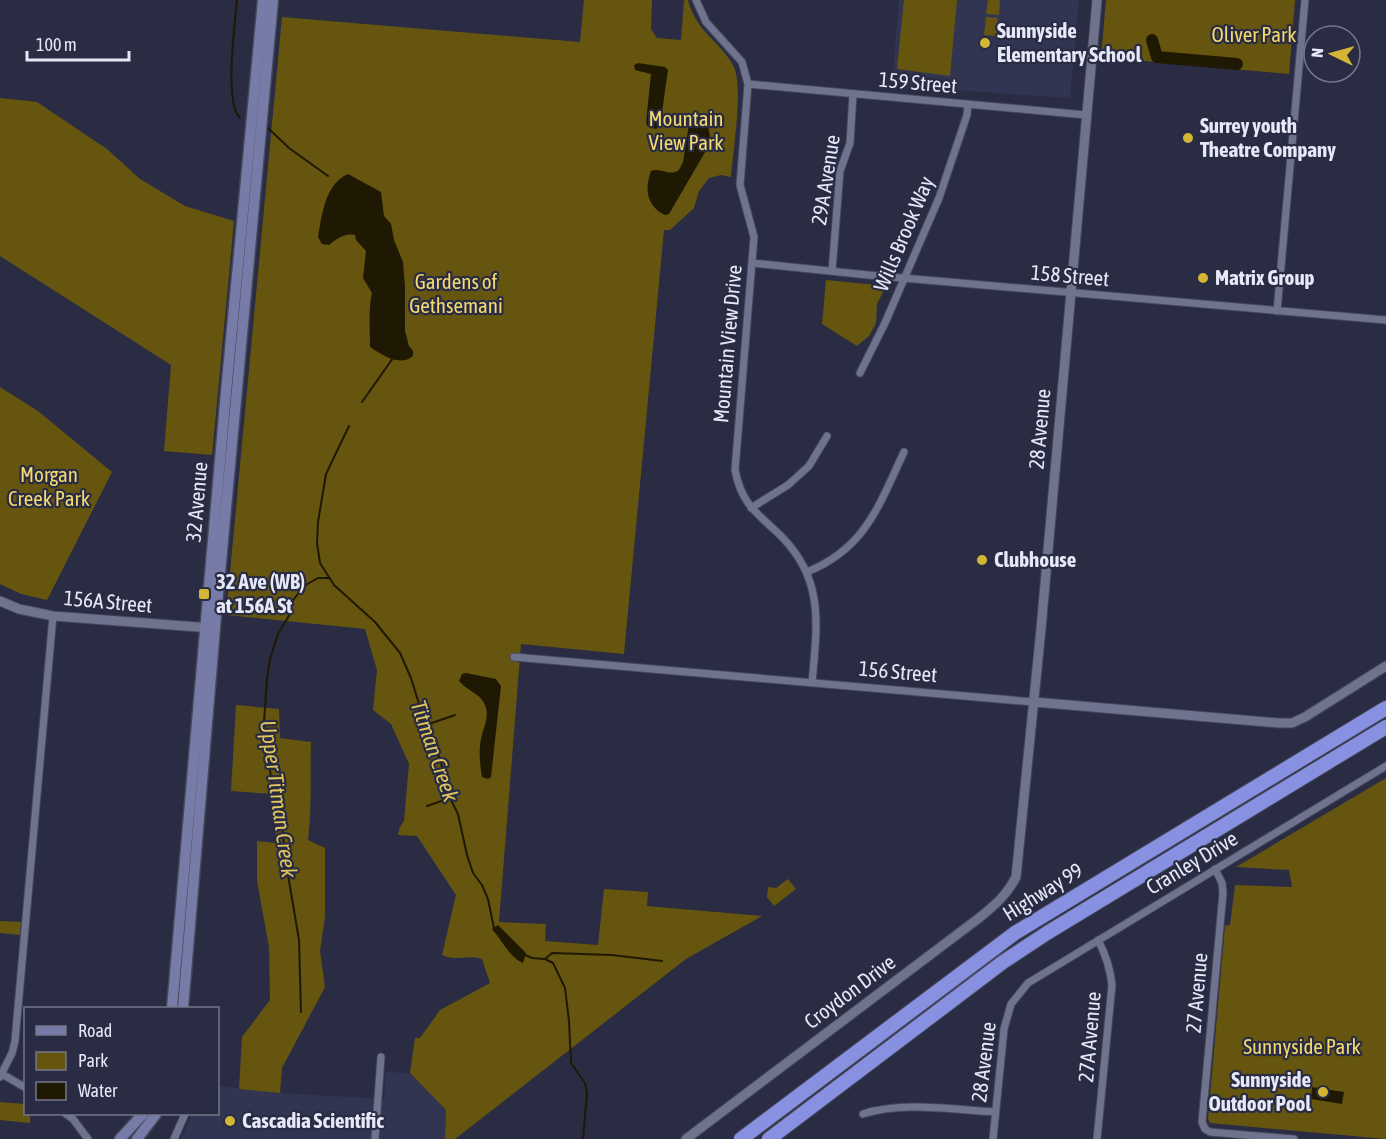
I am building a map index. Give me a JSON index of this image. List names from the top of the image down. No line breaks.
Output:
{"streets":{"highway":["Highway 99"],"main road":["32 Avenue"],"street":["159 Street","29A Avenue","Wills Brook Way","158 Street","Mountain View Drive","28 Avenue","156A Street","156 Street","Cranley Drive","Croydon Drive","27 Avenue","27A Avenue"]},"crossings":[["159 Street","29A Avenue"],["159 Street","Wills Brook Way"],["159 Street","Mountain View Drive"],["159 Street","28 Avenue"],["29A Avenue","158 Street"],["Wills Brook Way","158 Street"],["158 Street","Mountain View Drive"],["158 Street","28 Avenue"],["Mountain View Drive","156 Street"],["28 Avenue","156 Street"],["28 Avenue","Cranley Drive"],["28 Avenue","Croydon Drive"],["32 Avenue","156A Street"],["Cranley Drive","27 Avenue"],["Cranley Drive","27A Avenue"]],"water":["Titman Creek","Upper Titman Creek"],"parks":["Oliver Park","Mountain View Park","Gardens of Gethsemani","Morgan Creek Park","Sunnyside Park"],"places":{"other":["Sunnyside Elementary School","Surrey youth Theatre Company","Matrix Group","Clubhouse","Sunnyside Outdoor Pool","Cascadia Scientific"],"transit":["32 Ave (WB) at 156A St"]},"legend":["Road","Park","Water"],"scale_bar":"100 m","north":"left"}
